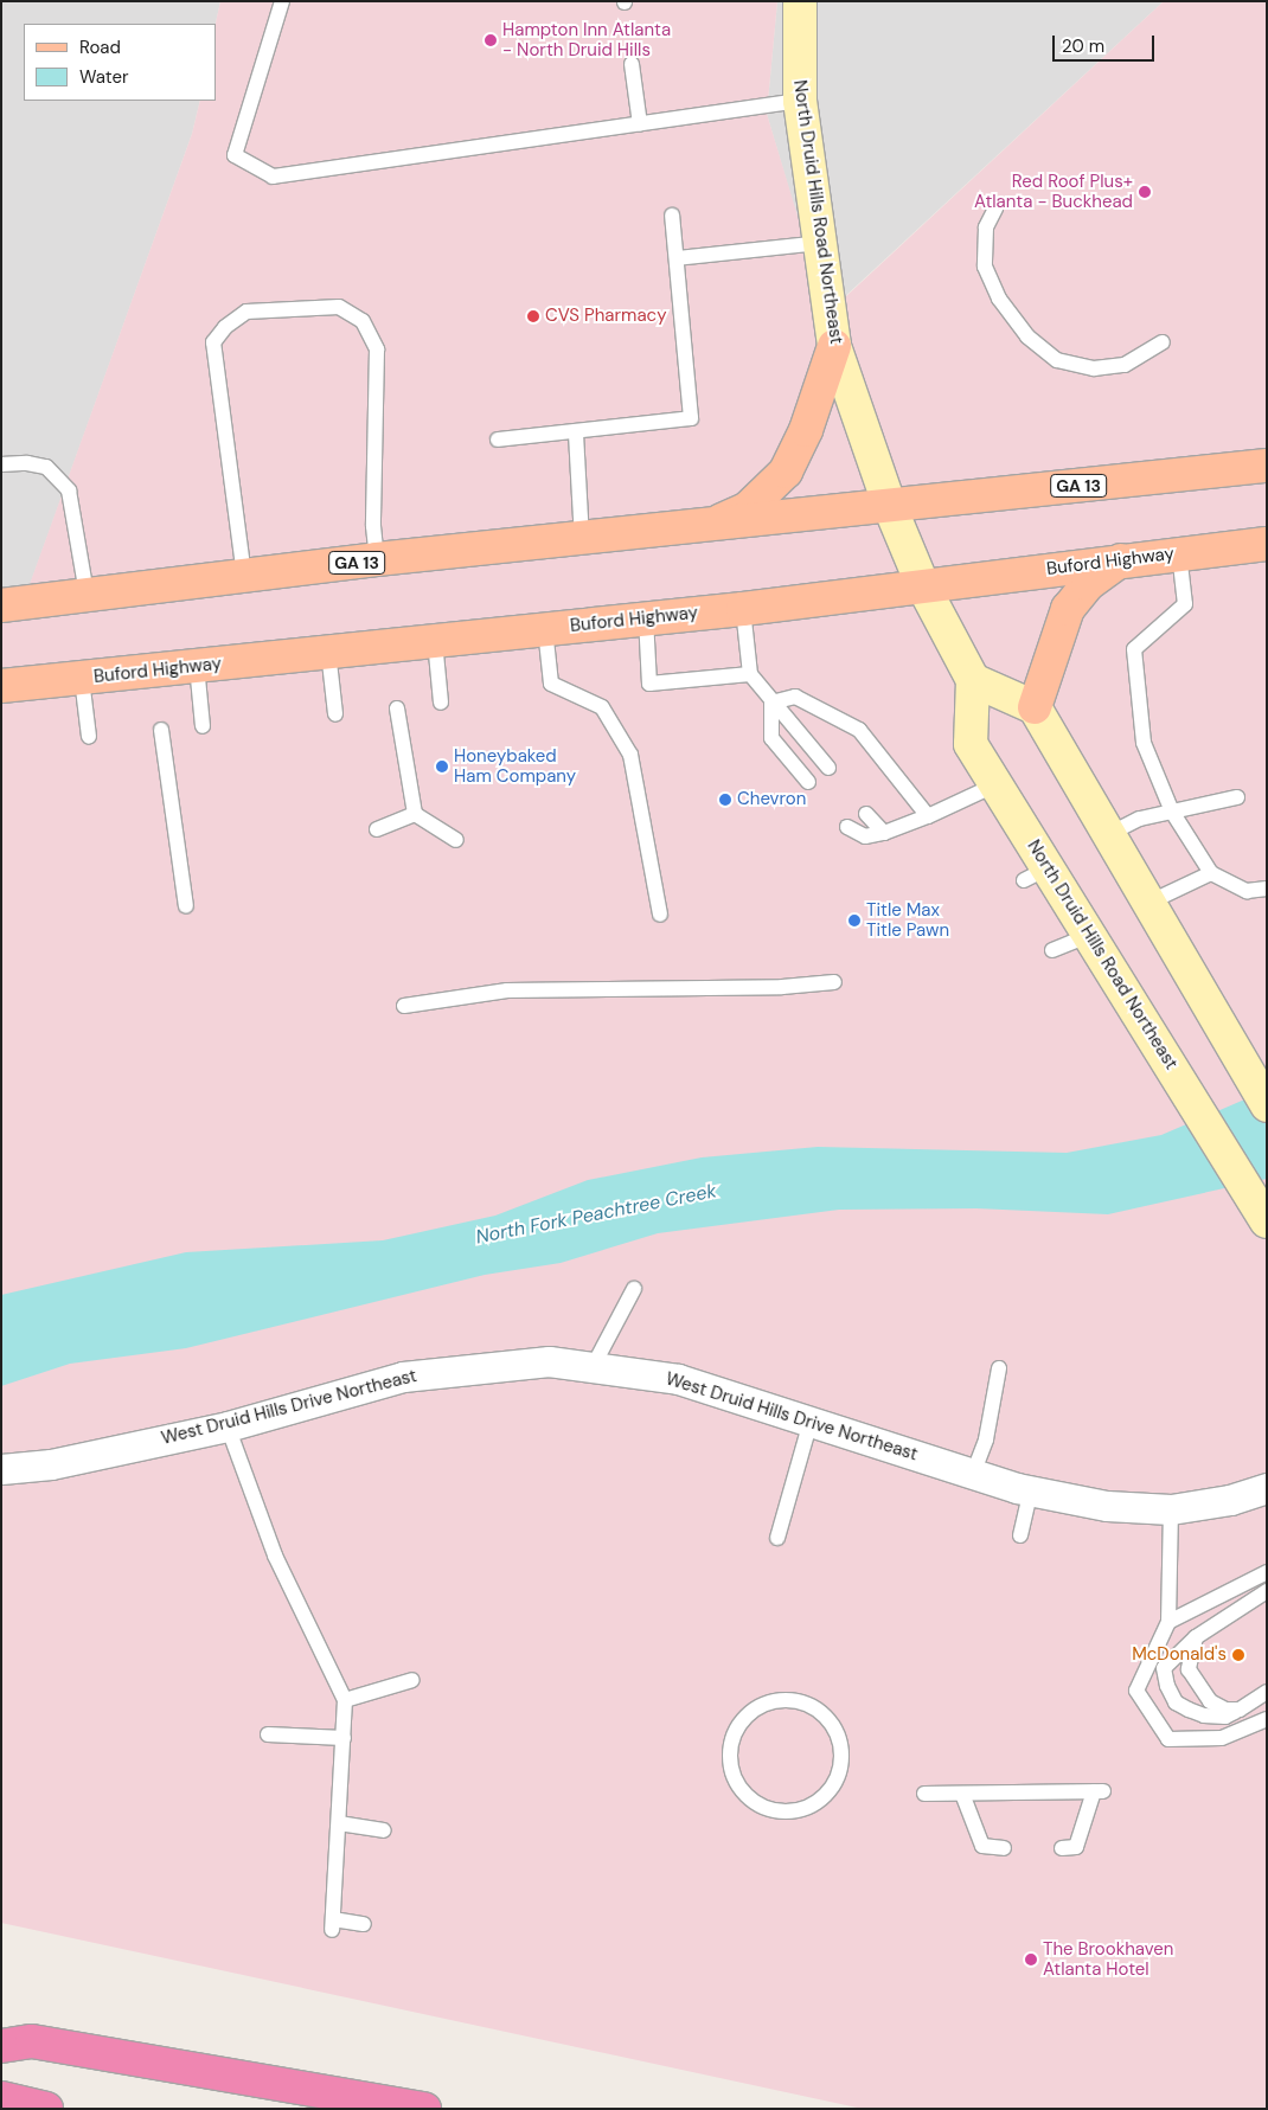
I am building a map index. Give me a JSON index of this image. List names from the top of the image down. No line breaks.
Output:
{"streets":{"main road":["North Druid Hills Road Northeast","GA 13","Buford Highway"],"street":["West Druid Hills Drive Northeast"]},"crossings":[["North Druid Hills Road Northeast","GA 13"],["North Druid Hills Road Northeast","Buford Highway"]],"water":["North Fork Peachtree Creek"],"places":["Hampton Inn Atlanta - North Druid Hills","Red Roof Plus+ Atlanta - Buckhead","CVS Pharmacy","Honeybaked Ham Company","Chevron","Title Max Title Pawn","McDonald's","The Brookhaven Atlanta Hotel"],"legend":["Road","Water"],"scale_bar":"20 m"}
